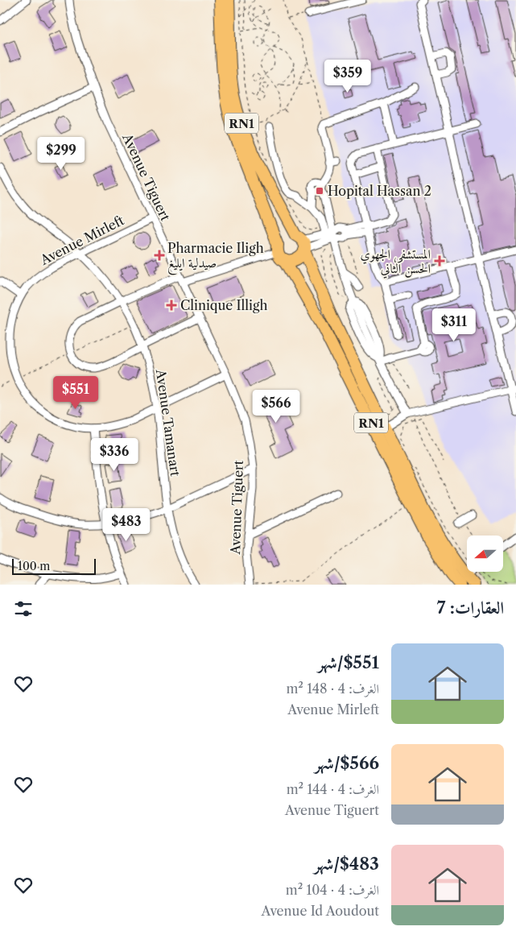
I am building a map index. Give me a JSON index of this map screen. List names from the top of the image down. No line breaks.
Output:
{"streets":{"highway":["RN1"],"street":["Avenue Tiguert","Avenue Mirleft","Avenue Tamanart"]},"crossings":[["Avenue Tiguert","Avenue Mirleft"],["Avenue Mirleft","Avenue Tamanart"]],"places":{"transit":["Hopital Hassan 2"],"health":["Pharmacie Iligh صيدلية ايليغ","المستشفى الجهوي الحسن الثاني","Clinique Illigh"]},"scale_bar":"100 m","north":"left","page":{"price":["$359","$299","$311","$551","$566","$336","$483"],"scale":"100 m","heading":"العقارات: 7","list":[{"name":"$551/شهر","note":"الغرف: 4 · 148 m² · Avenue Mirleft"},{"name":"$566/شهر","note":"الغرف: 4 · 144 m² · Avenue Tiguert"},{"name":"$483/شهر","note":"الغرف: 4 · 104 m² · Avenue Id Aoudout"}]}}
